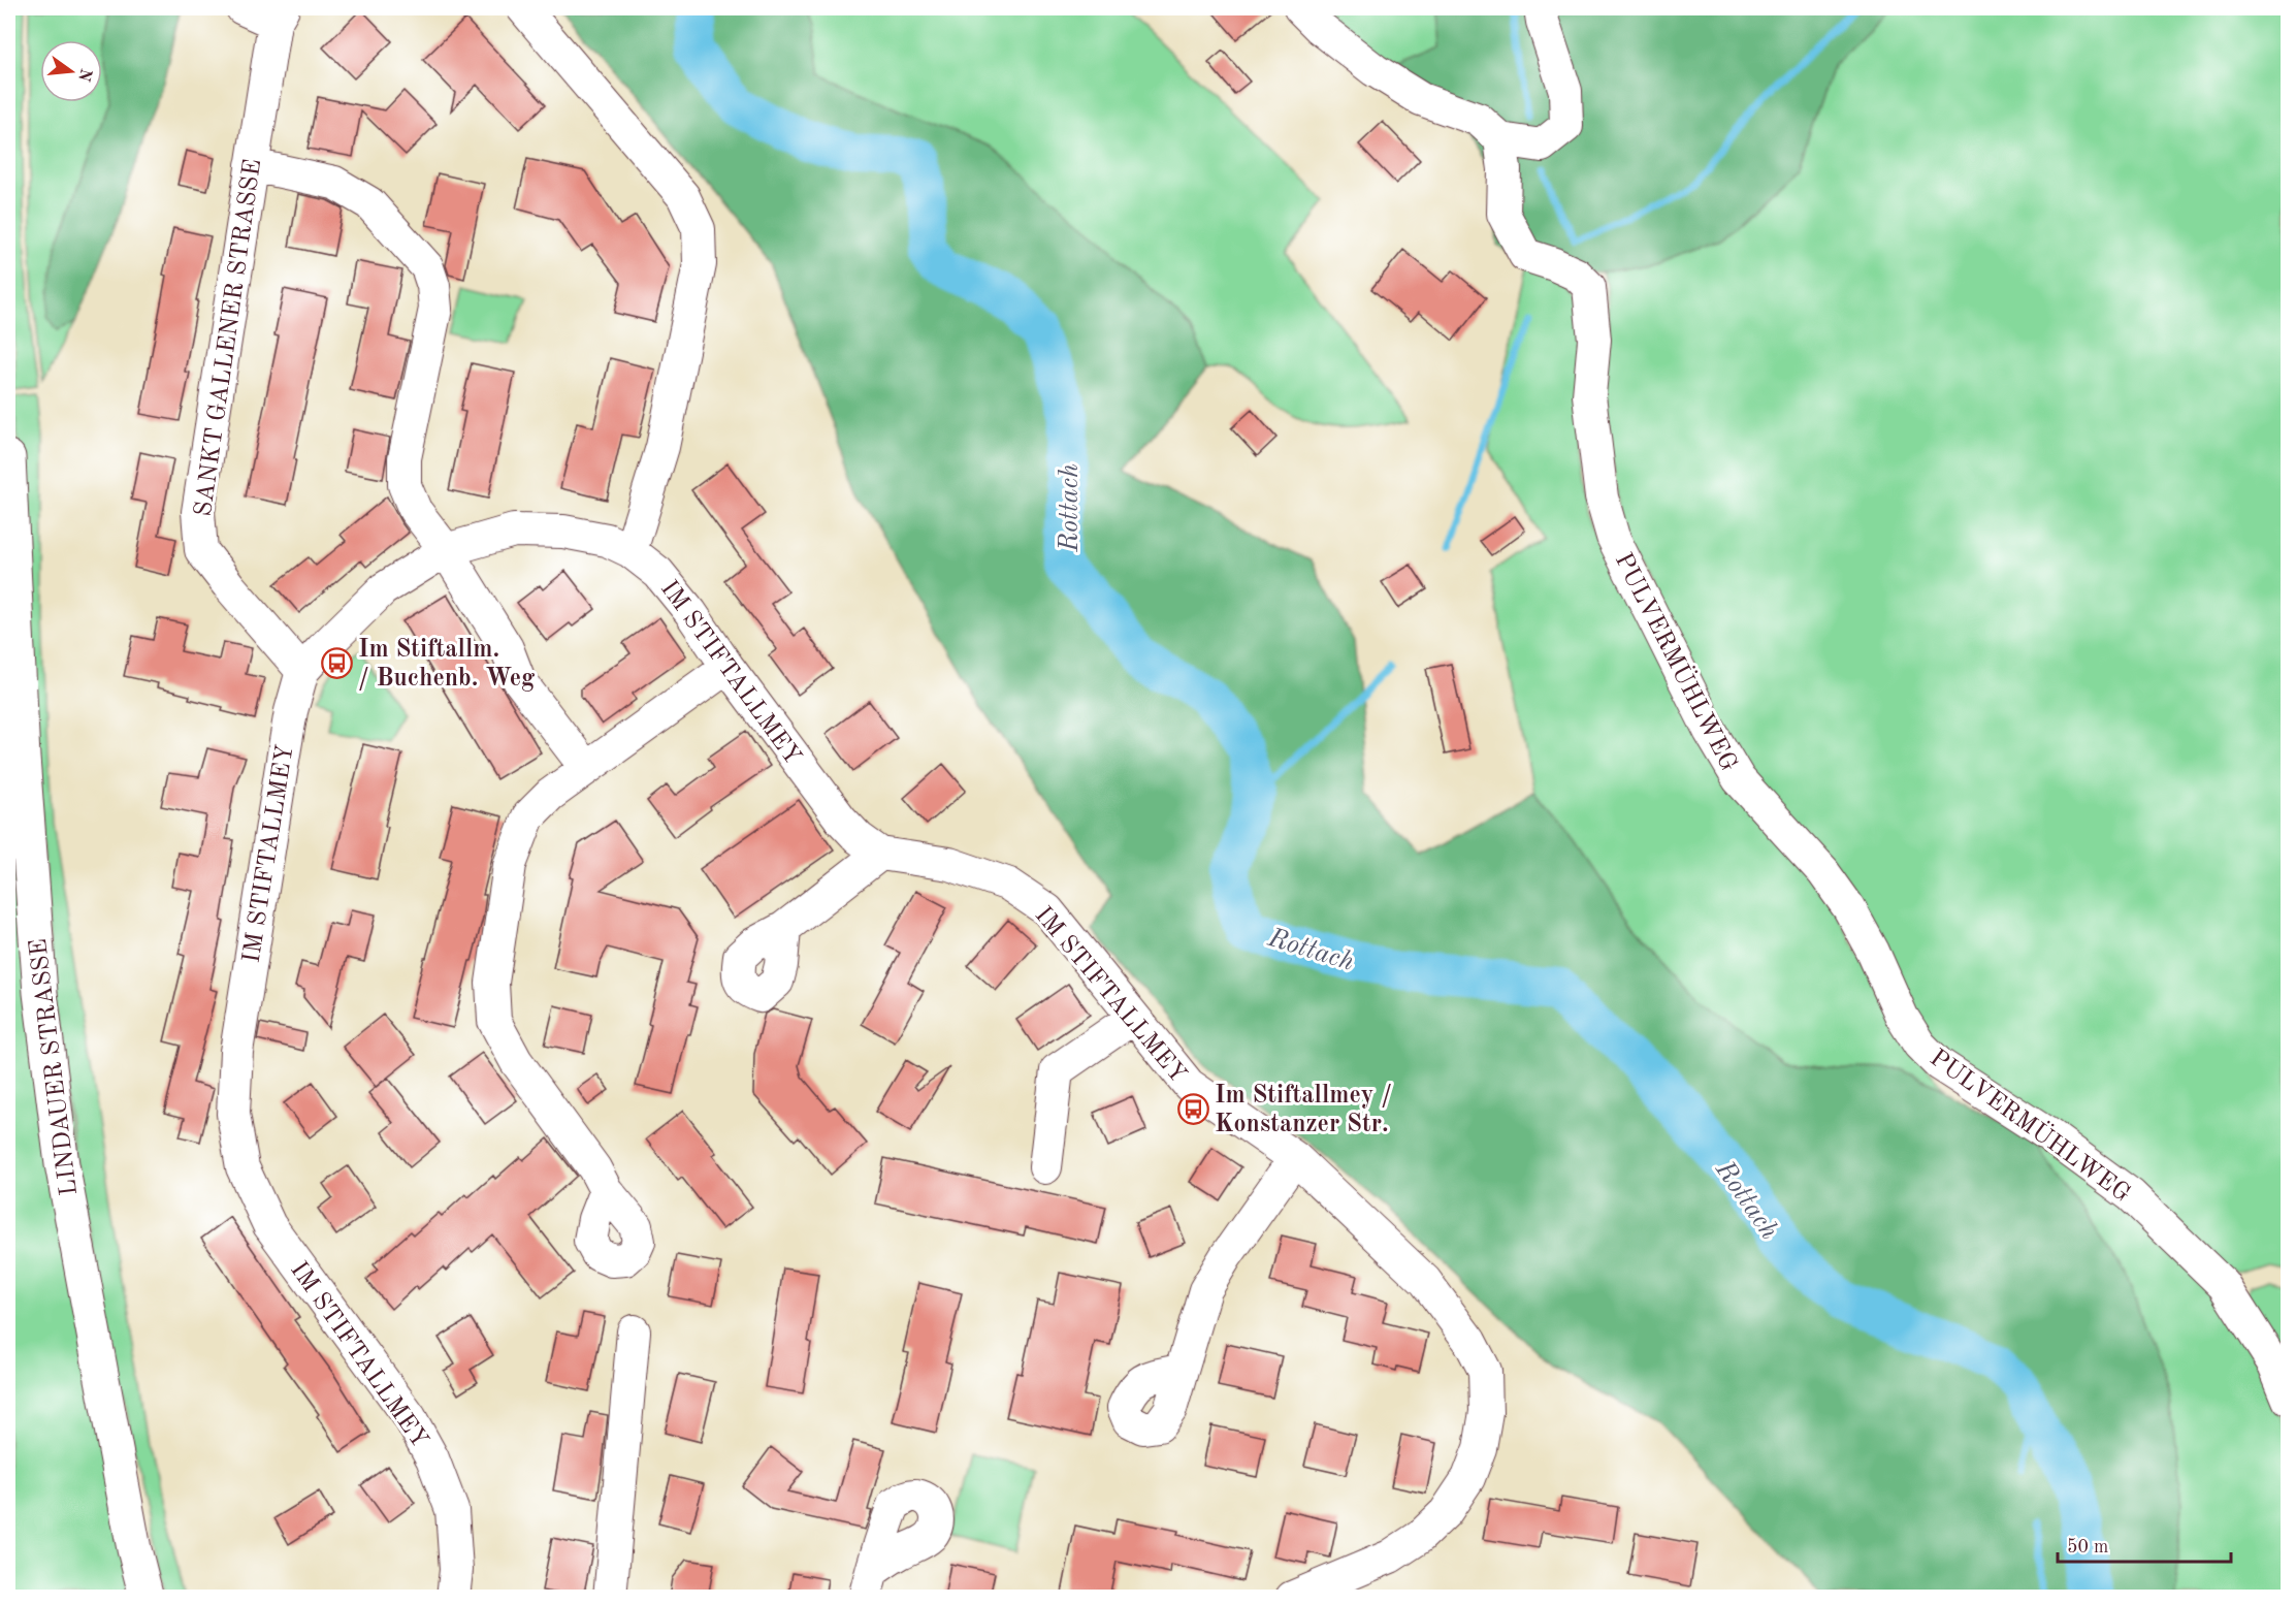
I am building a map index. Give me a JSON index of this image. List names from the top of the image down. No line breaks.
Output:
{"streets":{"main road":["LINDAUER STRASSE"],"street":["SANKT GALLENER STRASSE","PULVERMÜHLWEG","IM STIFTALLMEY"]},"crossings":[["SANKT GALLENER STRASSE","IM STIFTALLMEY"]],"water":["Rottach"],"places":{"bus stop":["Im Stiftallm. / Buchenb. Weg","Im Stiftallmey / Konstanzer Str."]},"scale_bar":"50 m","north":"right"}
